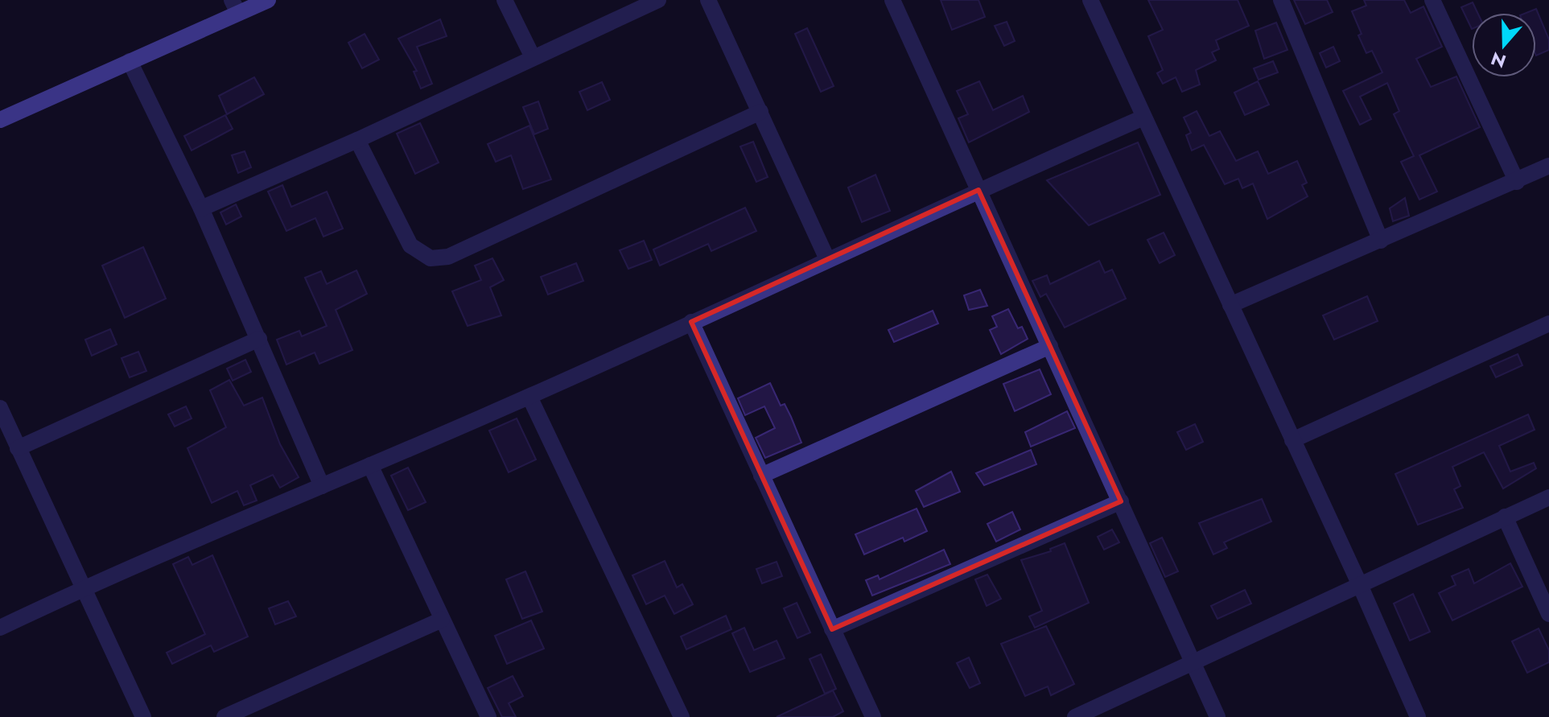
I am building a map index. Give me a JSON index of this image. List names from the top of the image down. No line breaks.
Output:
{"north":"bottom"}
